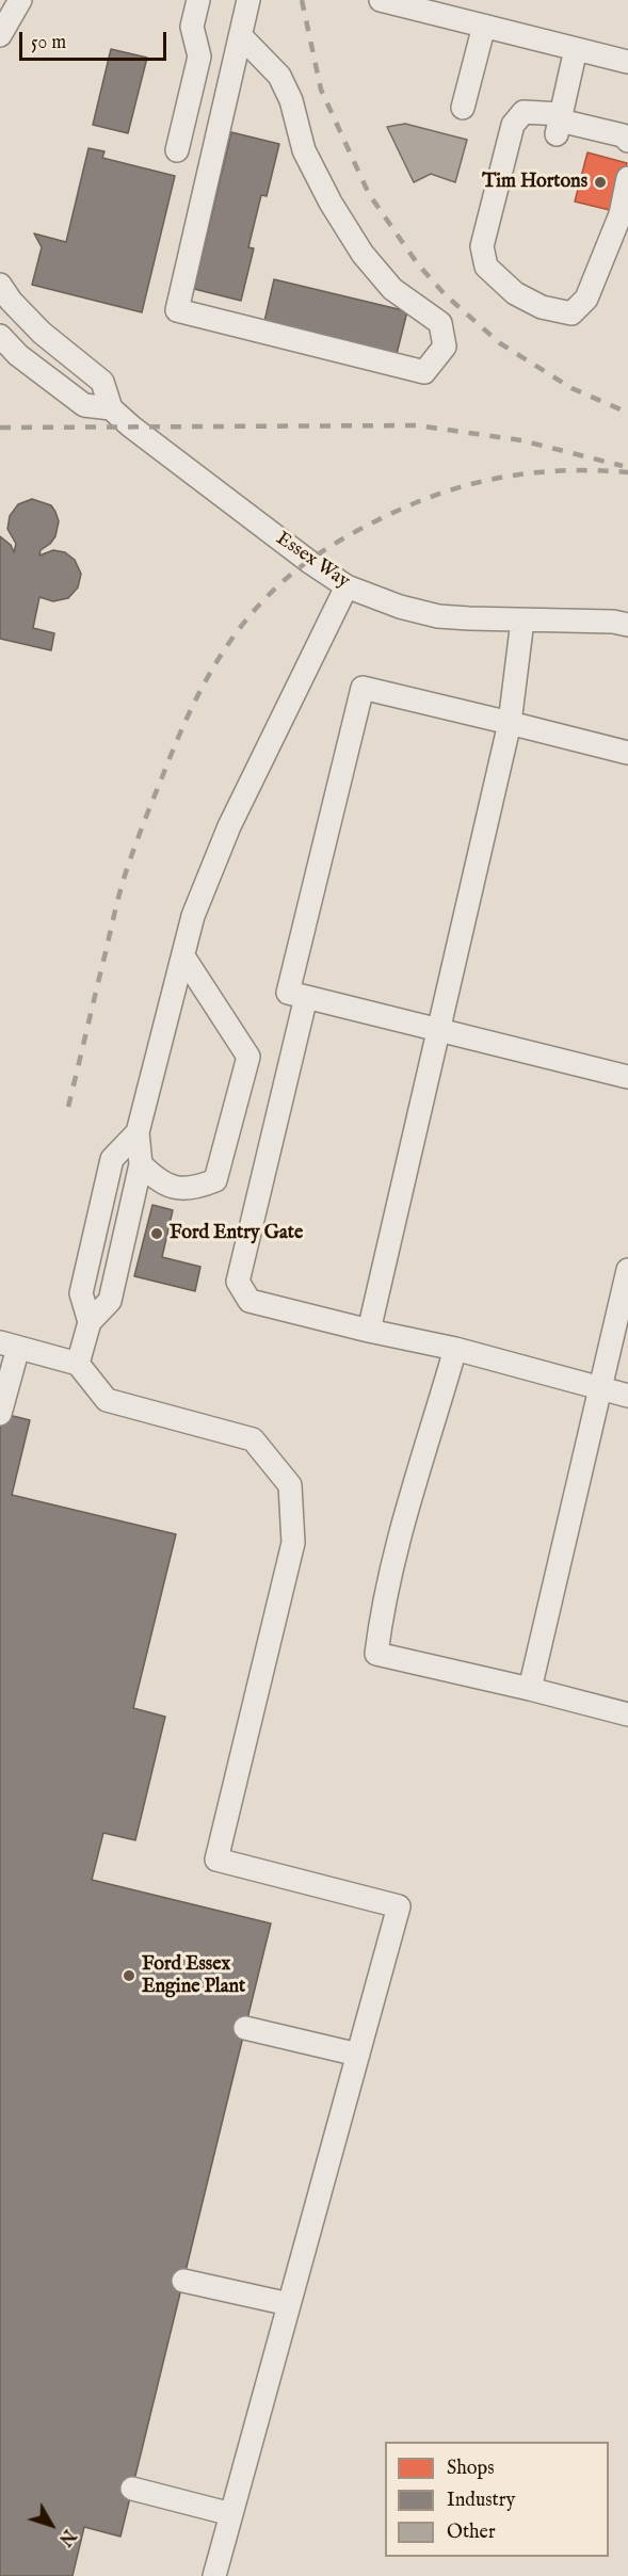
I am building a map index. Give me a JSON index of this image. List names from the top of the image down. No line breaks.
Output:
{"streets":{"street":["Essex Way"]},"places":["Tim Hortons","Ford Entry Gate","Ford Essex Engine Plant"],"legend":["Shops","Industry","Other"],"scale_bar":"50 m","north":"bottom right"}
